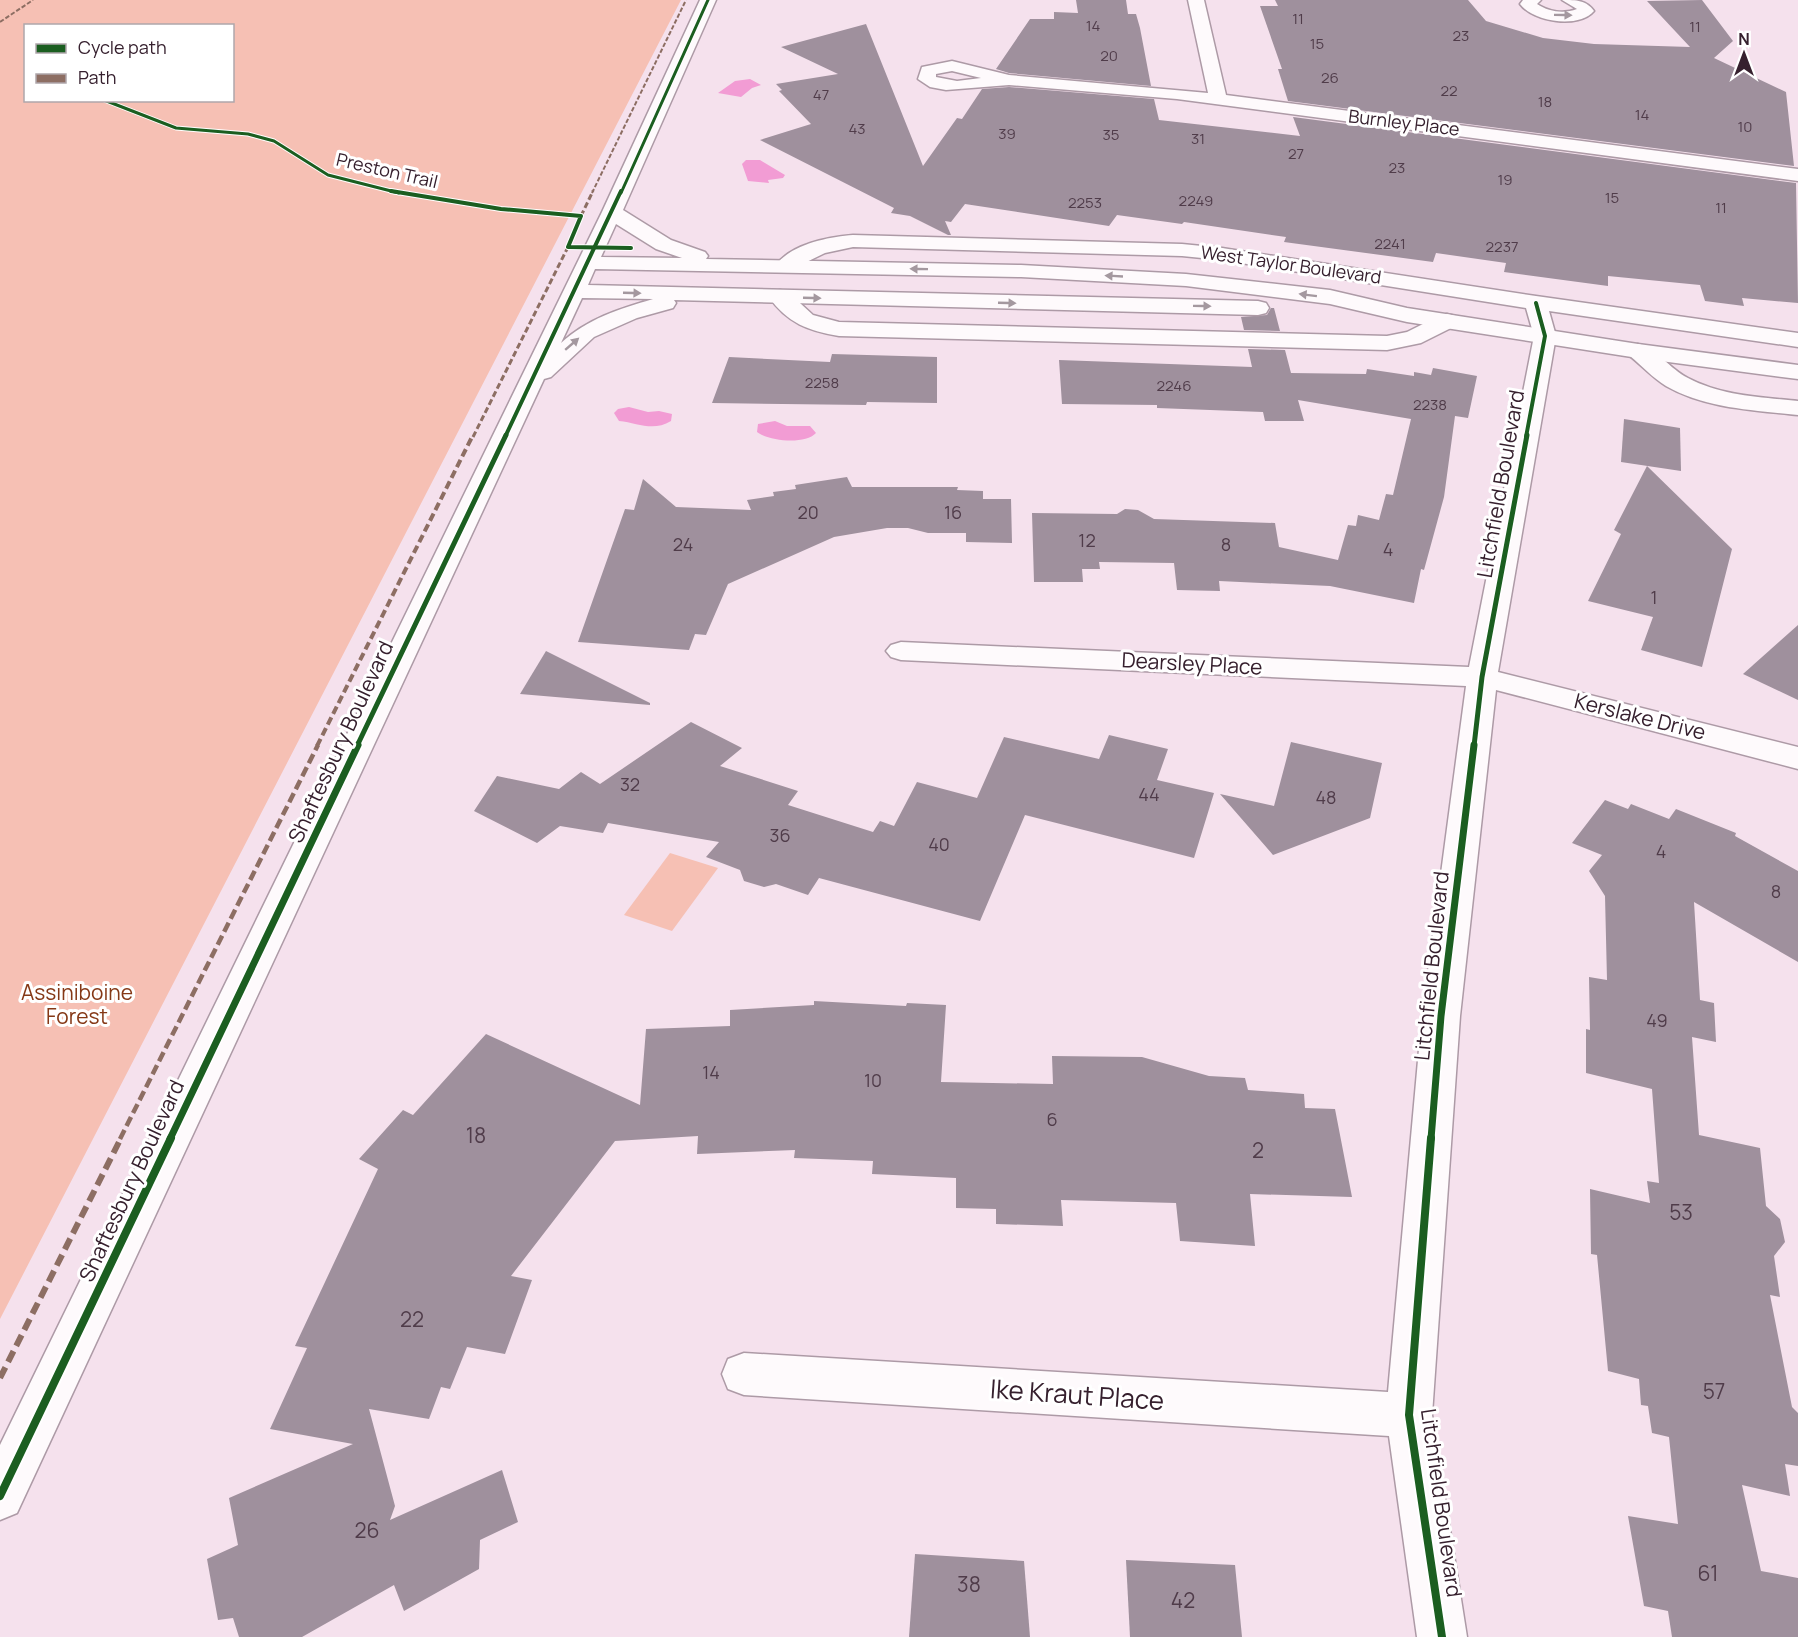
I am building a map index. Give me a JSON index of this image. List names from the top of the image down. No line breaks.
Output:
{"streets":{"street":["Burnley Place","West Taylor Boulevard","Litchfield Boulevard","Dearsley Place","Kerslake Drive","Shaftesbury Boulevard","Ike Kraut Place"],"cycle path":["Preston Trail"]},"crossings":[["West Taylor Boulevard","Litchfield Boulevard"],["West Taylor Boulevard","Shaftesbury Boulevard"],["Litchfield Boulevard","Dearsley Place"],["Litchfield Boulevard","Kerslake Drive"],["Litchfield Boulevard","Ike Kraut Place"],["Dearsley Place","Kerslake Drive"]],"parks":["Assiniboine Forest"],"house_numbers":["11","14","11","23","15","20","26","22","47","18","14","10","43","39","35","31","27","23","19","15","2249","2253","11","2241","2237","2258","2246","2238","20","16","12","24","8","4","1","32","44","48","36","40","4","8","49","14","10","6","18","2","53","22","57","26","61","38","42"],"legend":["Cycle path","Path"],"north":"top"}
